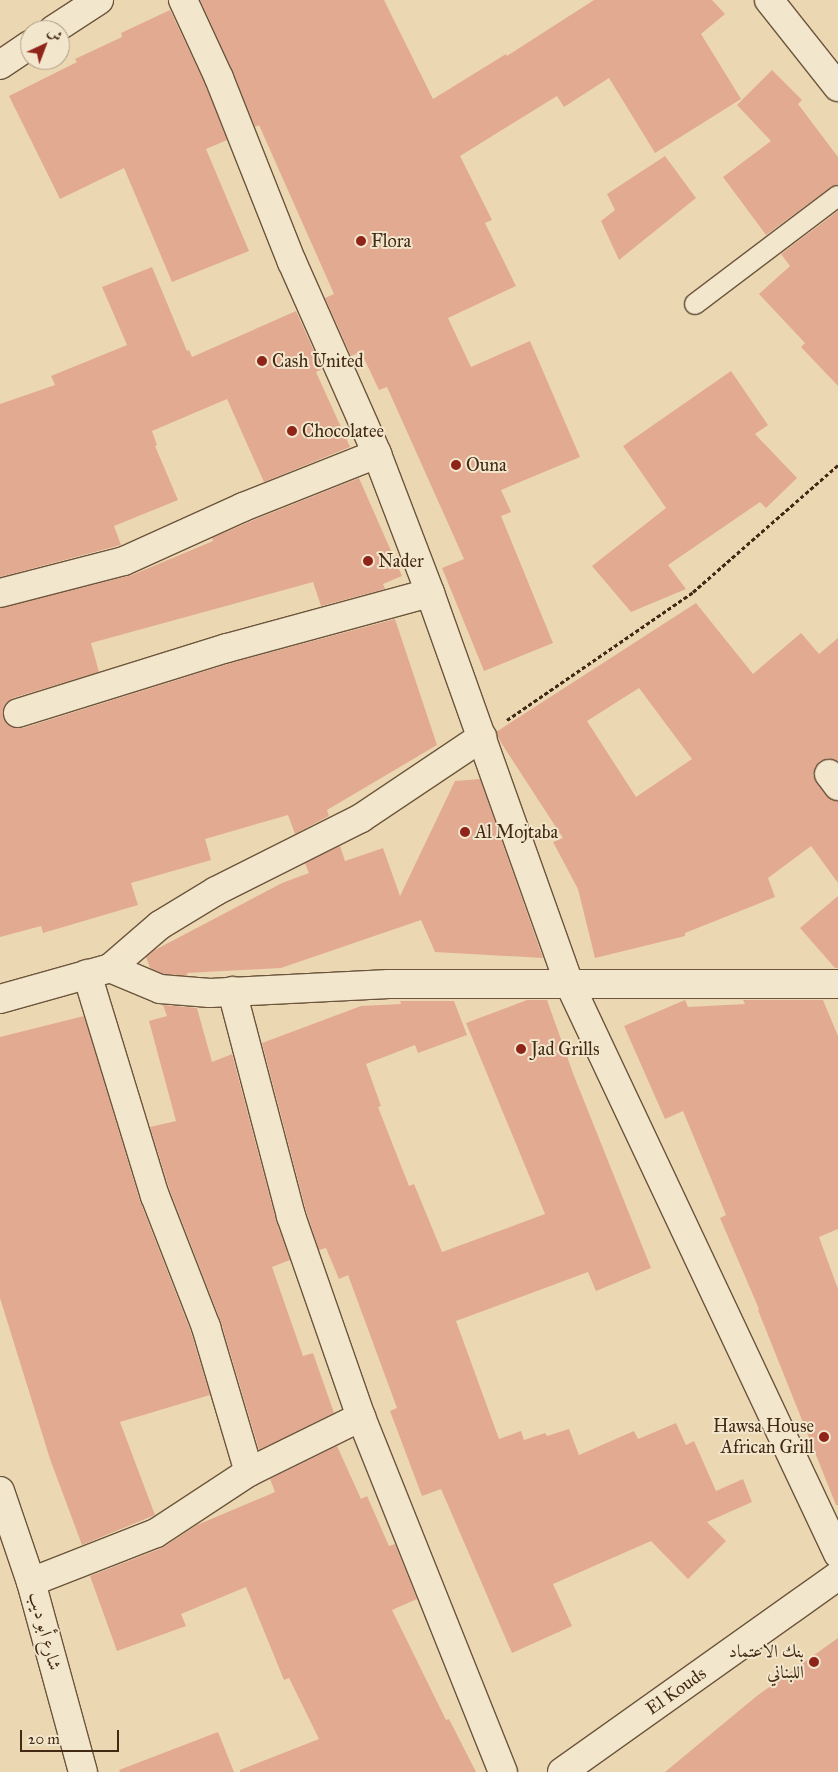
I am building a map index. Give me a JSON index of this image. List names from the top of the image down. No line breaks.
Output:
{"streets":{"street":["شارع أبو ديب","El Kouds"]},"places":["Flora","Cash United","Chocolatee","Ouna","Nader","Al Mojtaba","Jad Grills","Hawsa House African Grill","بنك الاعتماد اللبناني"],"scale_bar":"20 m","north":"top right"}
